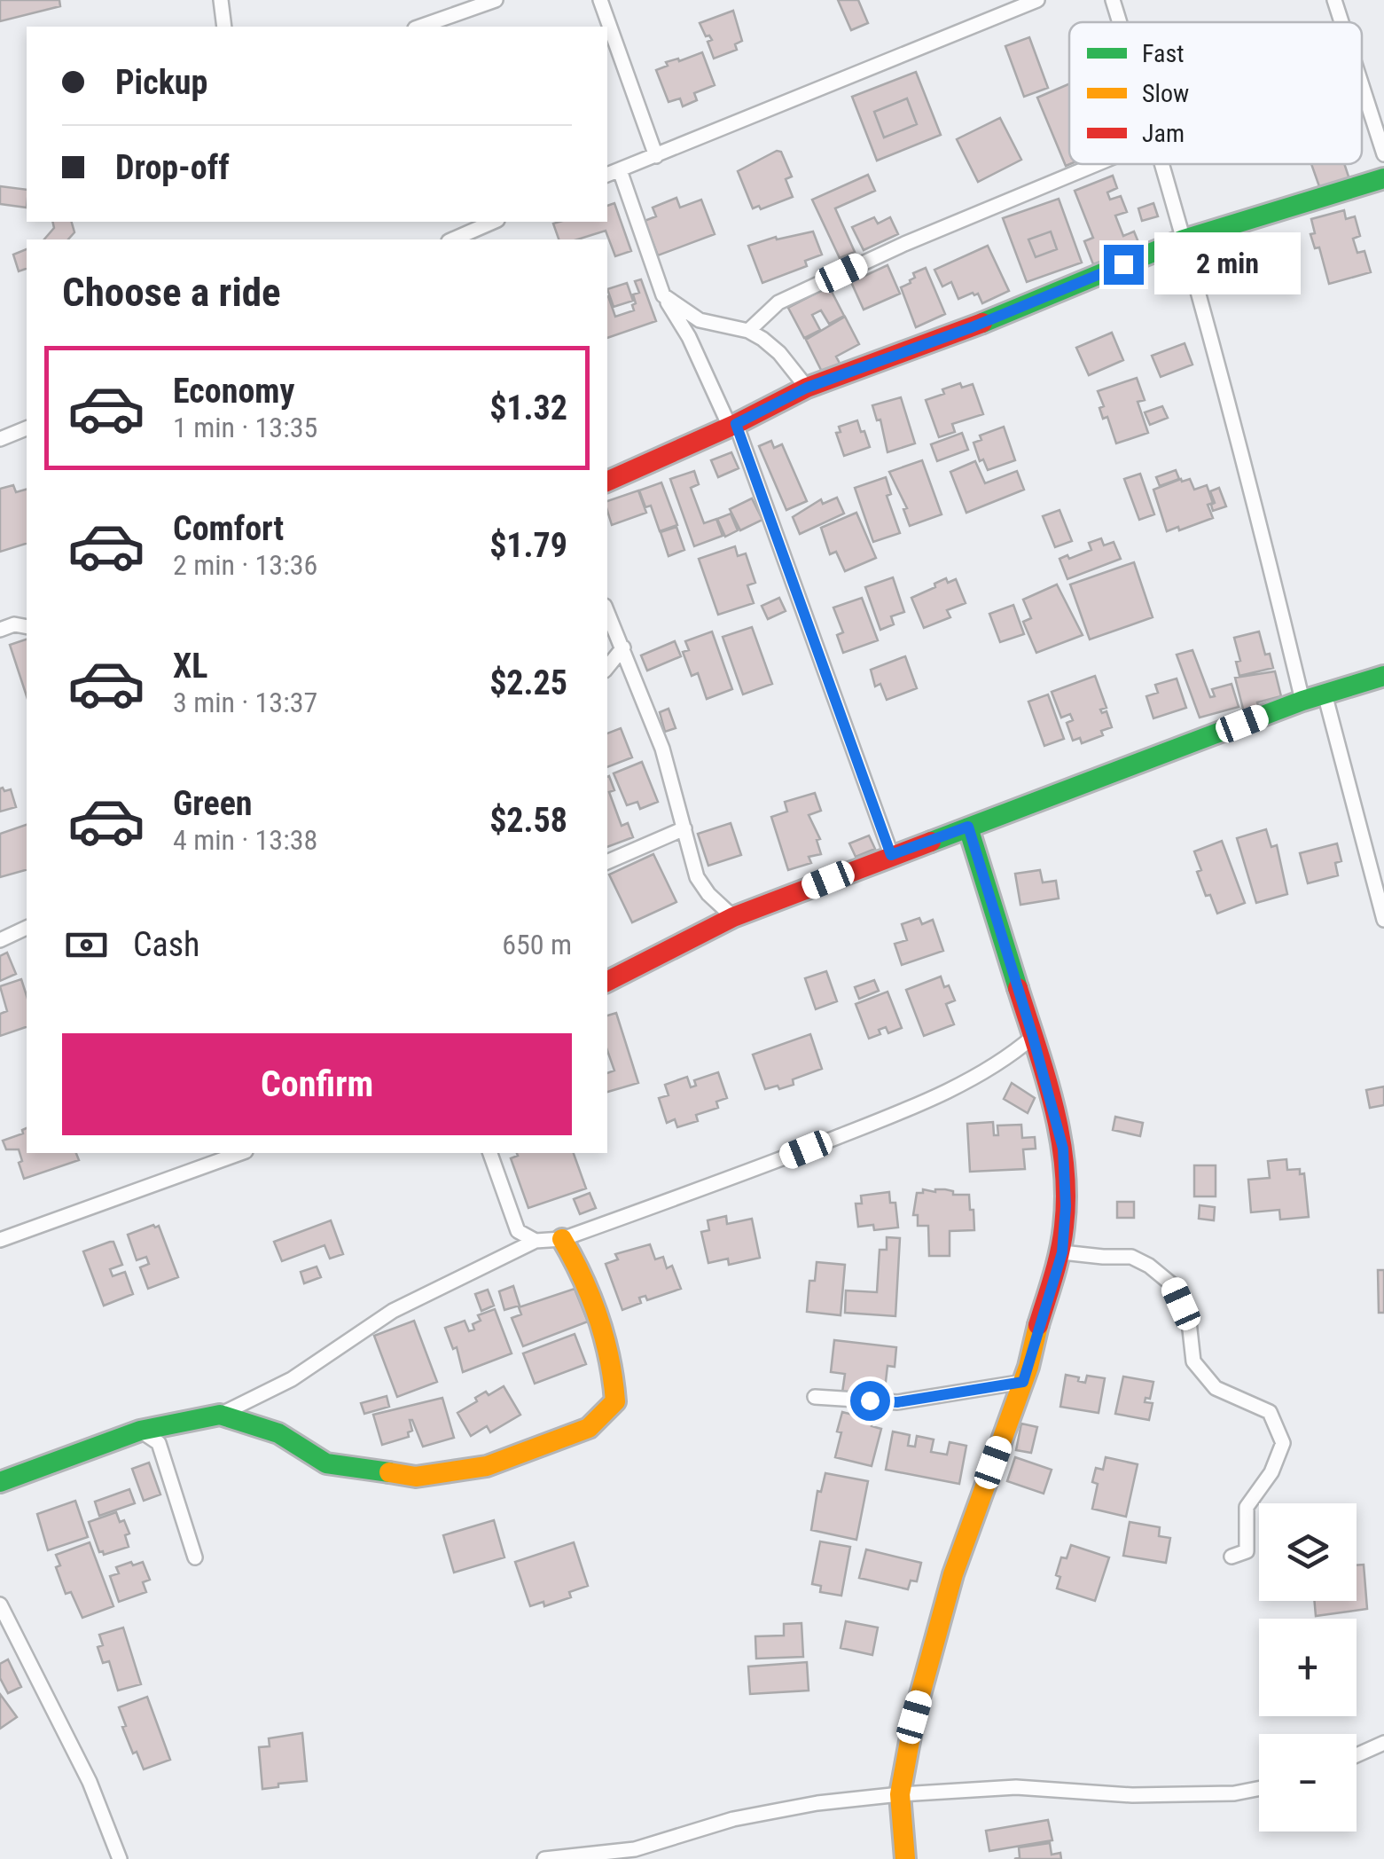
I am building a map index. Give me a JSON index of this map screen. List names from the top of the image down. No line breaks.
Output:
{"legend":["Fast","Slow","Jam"],"page":{"banner":["Pickup","Drop-off"],"bubble":"2 min","heading":"Choose a ride","list":[{"name":"Economy","note":"1 min · 13:35","value":"$1.32"},{"name":"Comfort","note":"2 min · 13:36","value":"$1.79"},{"name":"XL","note":"3 min · 13:37","value":"$2.25"},{"name":"Green","note":"4 min · 13:38","value":"$2.58"}],"pay":["Cash","650 m"],"buttons":"Confirm","map_buttons":["+","−"]}}
